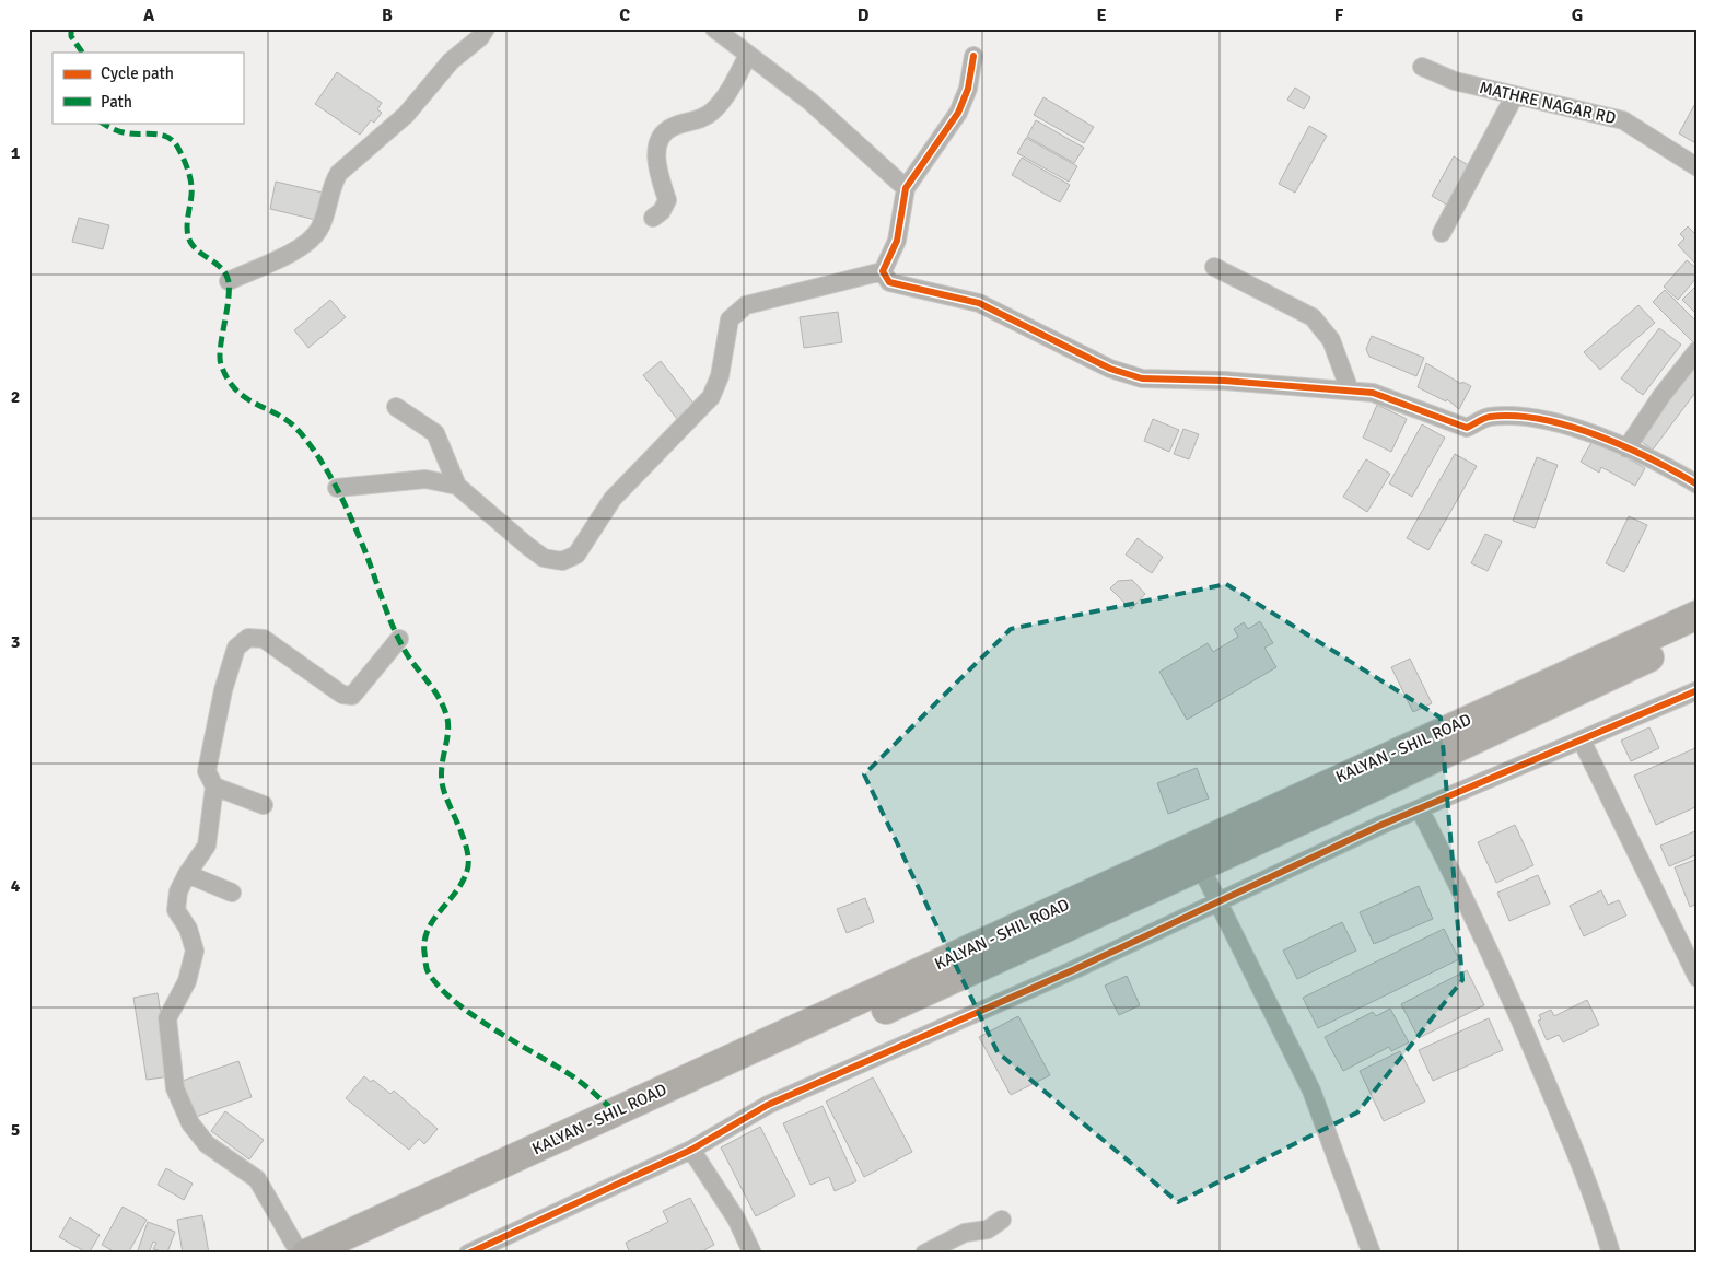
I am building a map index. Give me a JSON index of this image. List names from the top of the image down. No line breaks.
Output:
{"streets":{"main road":["KALYAN - SHIL ROAD"],"street":["MATHRE NAGAR RD"]},"legend":["Cycle path","Path"],"grid":{"columns":["A","B","C","D","E","F","G"],"rows":["1","2","3","4","5"]}}
